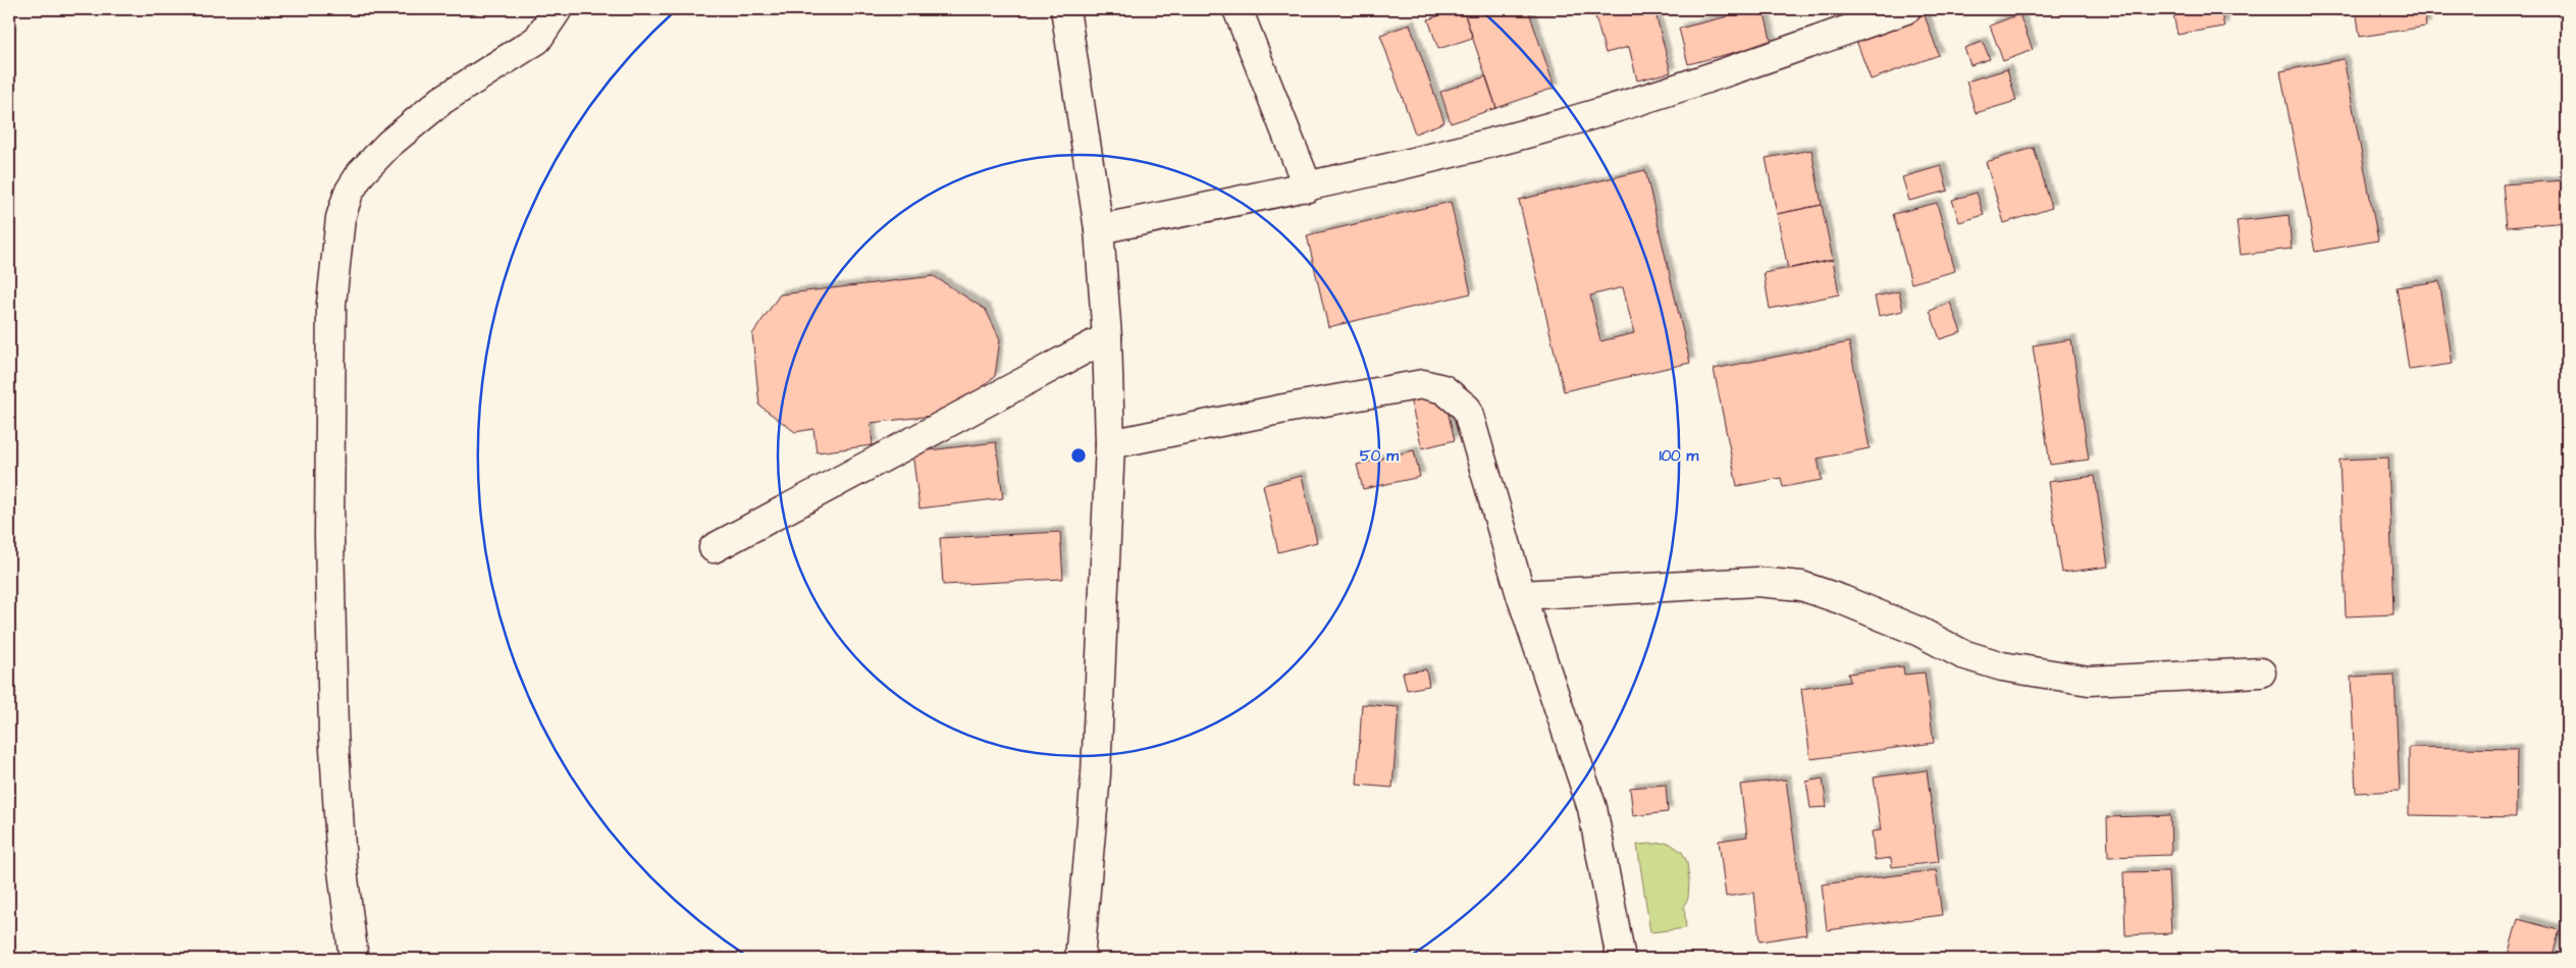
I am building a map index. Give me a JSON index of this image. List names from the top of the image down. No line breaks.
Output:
{"rings":["50 m","100 m"]}
